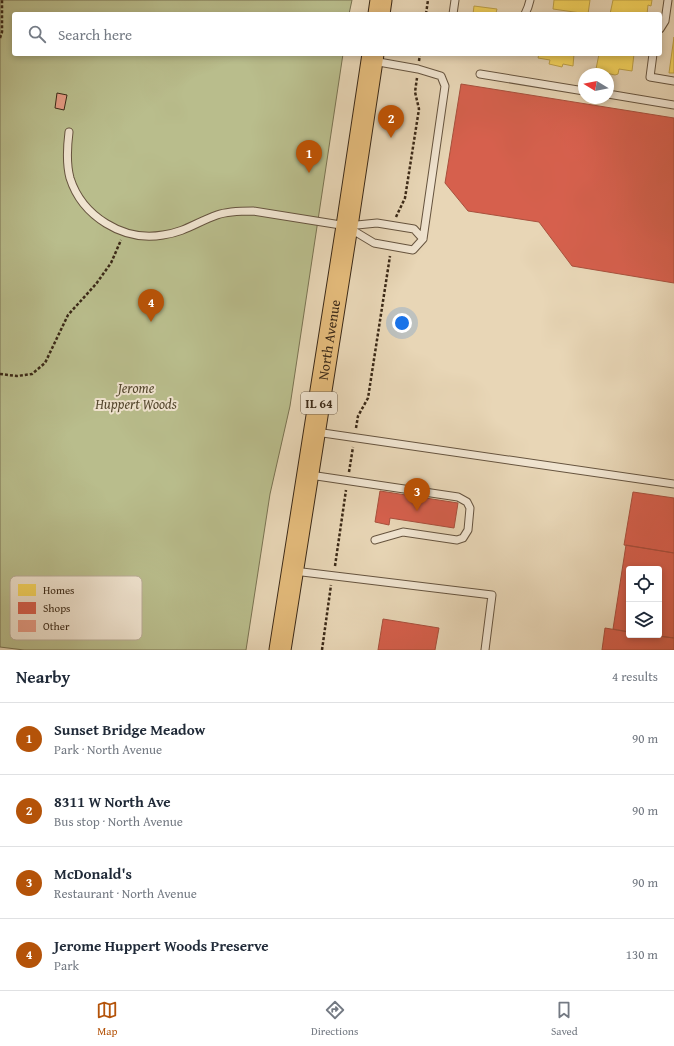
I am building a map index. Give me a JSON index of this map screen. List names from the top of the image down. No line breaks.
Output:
{"streets":{"main road":["North Avenue","IL 64"]},"parks":["Jerome Huppert Woods"],"legend":["Homes","Shops","Other"],"north":"left","page":{"search":"Search here","pins":["2","1","4","3"],"heading":["Nearby","4 results"],"list":[{"mark":"1","name":"Sunset Bridge Meadow","note":"Park · North Avenue","value":"90 m"},{"mark":"2","name":"8311 W North Ave","note":"Bus stop · North Avenue","value":"90 m"},{"mark":"3","name":"McDonald's","note":"Restaurant · North Avenue","value":"90 m"},{"mark":"4","name":"Jerome Huppert Woods Preserve","note":"Park","value":"130 m"}],"nav":["Map","Directions","Saved"]}}
